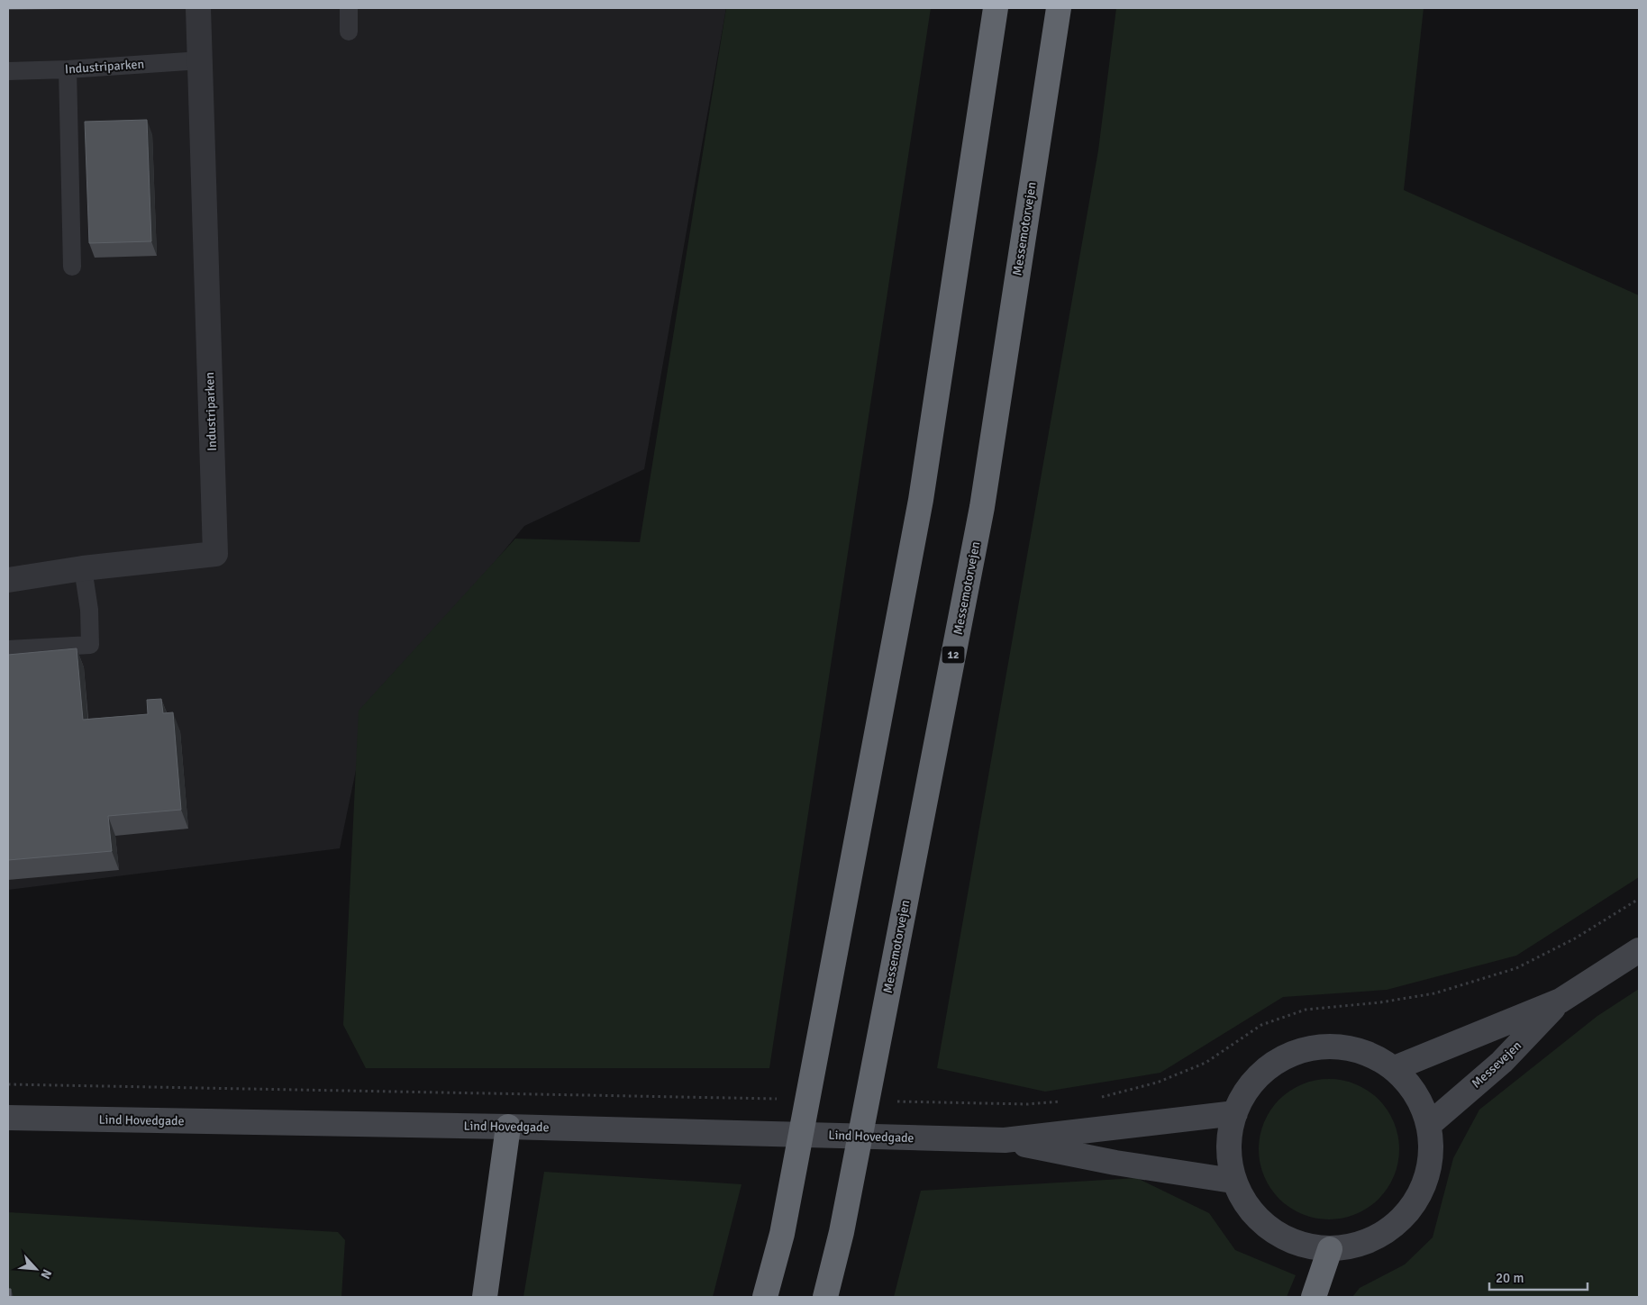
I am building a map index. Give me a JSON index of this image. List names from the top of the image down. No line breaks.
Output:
{"streets":{"highway":["Messemotorvejen","12"],"main road":["Messevejen","Lind Hovedgade"],"street":["Industriparken"]},"scale_bar":"20 m","north":"bottom right"}
